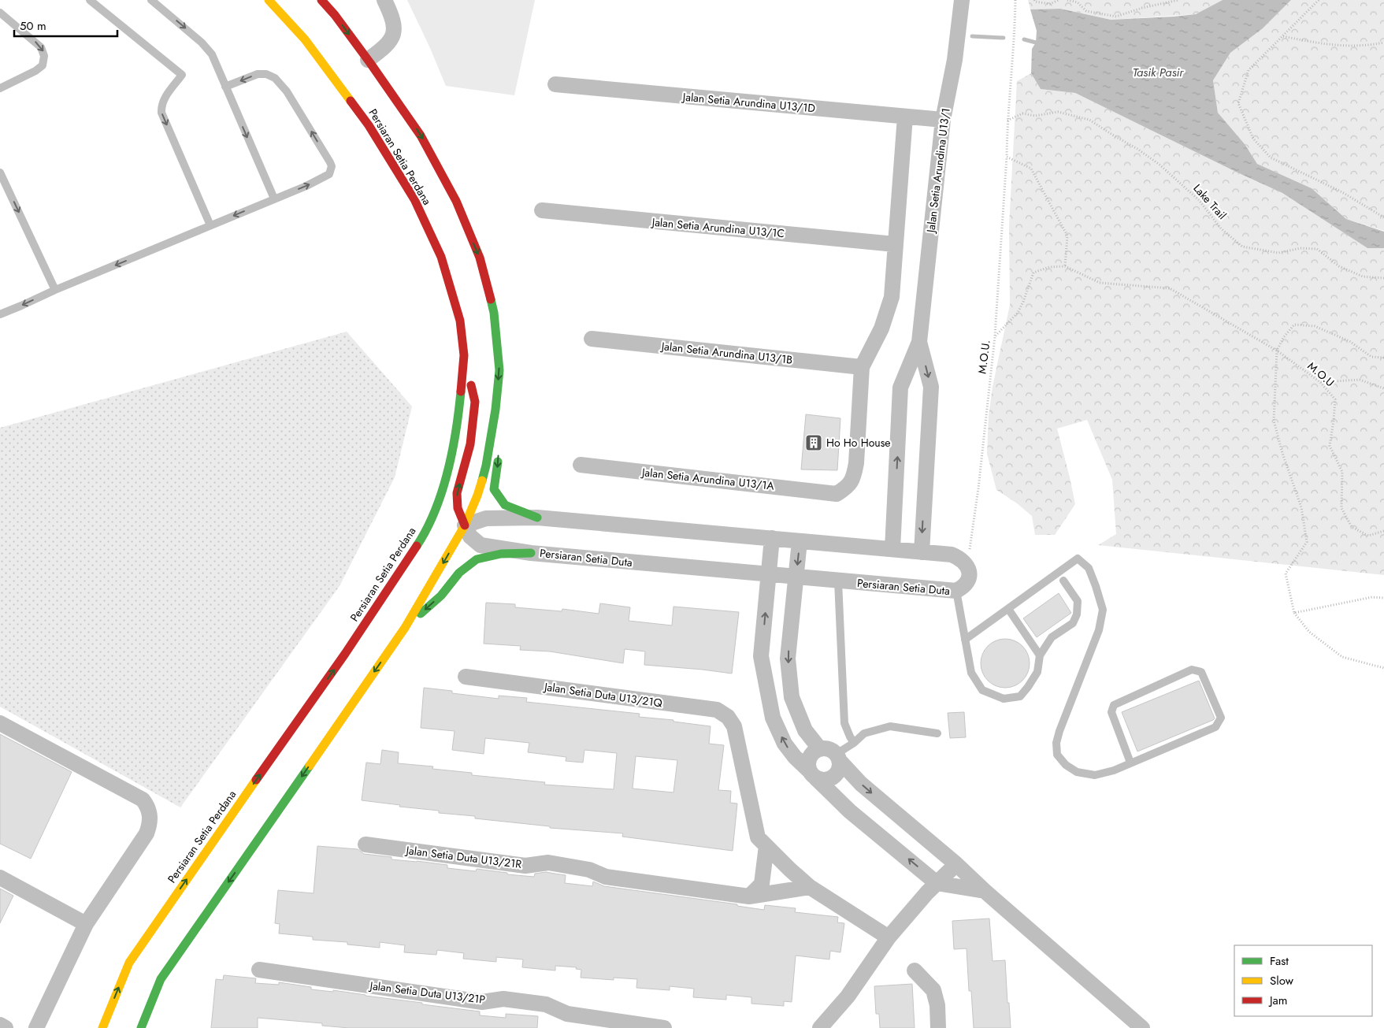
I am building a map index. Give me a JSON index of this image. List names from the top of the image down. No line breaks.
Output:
{"streets":{"main road":["Persiaran Setia Perdana"],"street":["Jalan Setia Arundina U13/1D","Jalan Setia Arundina U13/1","Jalan Setia Arundina U13/1C","Jalan Setia Arundina U13/1B","Jalan Setia Arundina U13/1A","Persiaran Setia Duta","Jalan Setia Duta U13/21Q","Jalan Setia Duta U13/21R","Jalan Setia Duta U13/21P"],"path":["Lake Trail","M.O.U.","M.O.U"]},"crossings":[["Jalan Setia Arundina U13/1D","Jalan Setia Arundina U13/1"],["Jalan Setia Arundina U13/1B","Jalan Setia Arundina U13/1A"],["M.O.U.","M.O.U"]],"water":["Tasik Pasir"],"places":{"building":["Ho Ho House"]},"legend":["Fast","Slow","Jam"],"scale_bar":"50 m"}
